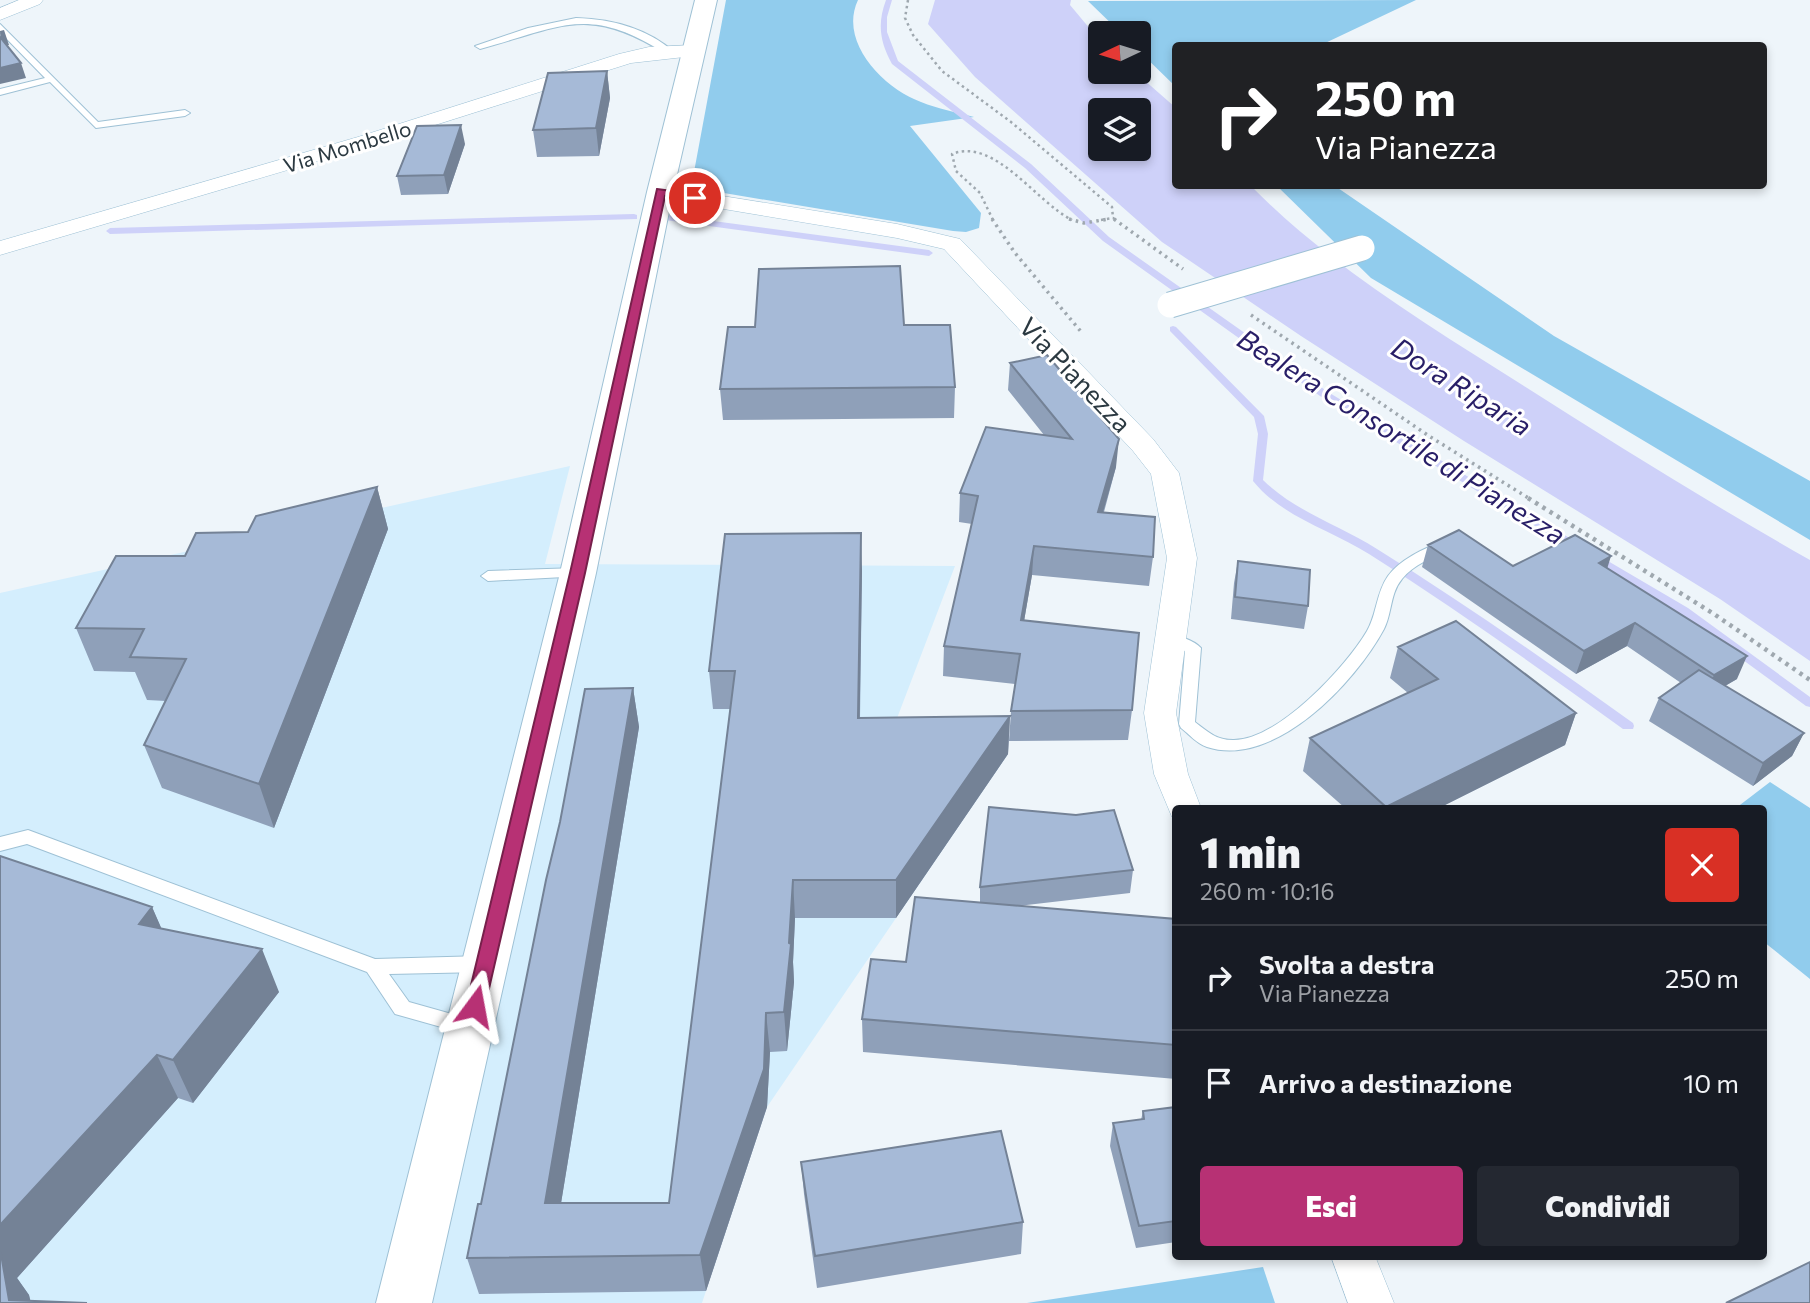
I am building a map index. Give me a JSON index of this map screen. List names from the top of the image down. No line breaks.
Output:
{"streets":{"street":["Via Mombello","Via Pianezza"]},"water":["Dora Riparia","Bealera Consortile di Pianezza"],"north":"left","page":{"turn":["250 m","Via Pianezza"],"heading":["1 min","260 m · 10:16"],"list":[{"name":"Svolta a destra","note":"Via Pianezza","value":"250 m"},{"name":"Arrivo a destinazione","value":"10 m"}],"buttons":["Esci","Condividi"]}}
